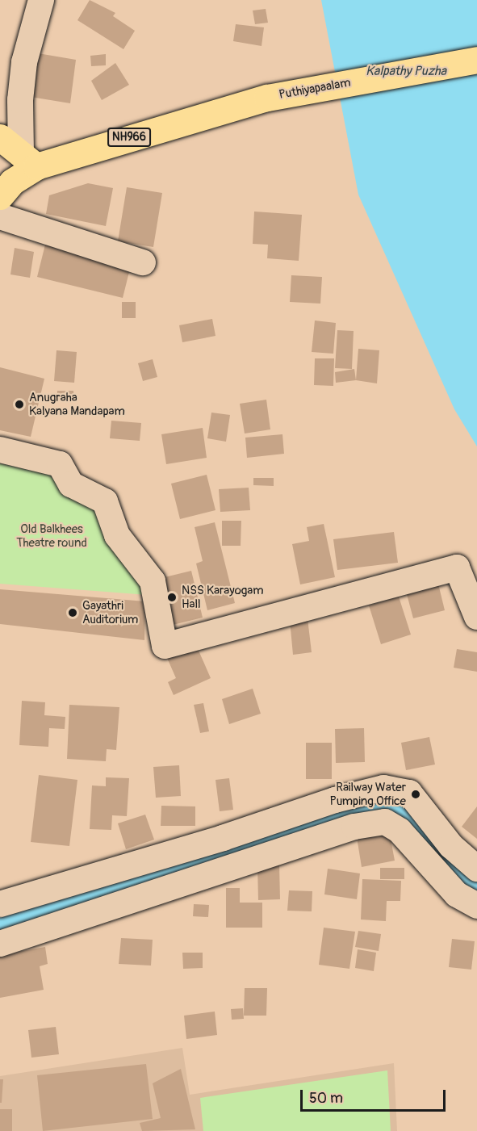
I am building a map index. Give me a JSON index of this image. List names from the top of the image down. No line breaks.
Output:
{"streets":{"main road":["Puthiyapaalam","NH966"]},"crossings":[["Puthiyapaalam","NH966"]],"water":["Kalpathy Puzha"],"parks":["Old Balkhees Theatre round"],"places":["Anugraha Kalyana Mandapam","NSS Karayogam Hall","Gayathri Auditorium","Railway Water Pumping Office"],"scale_bar":"50 m"}
